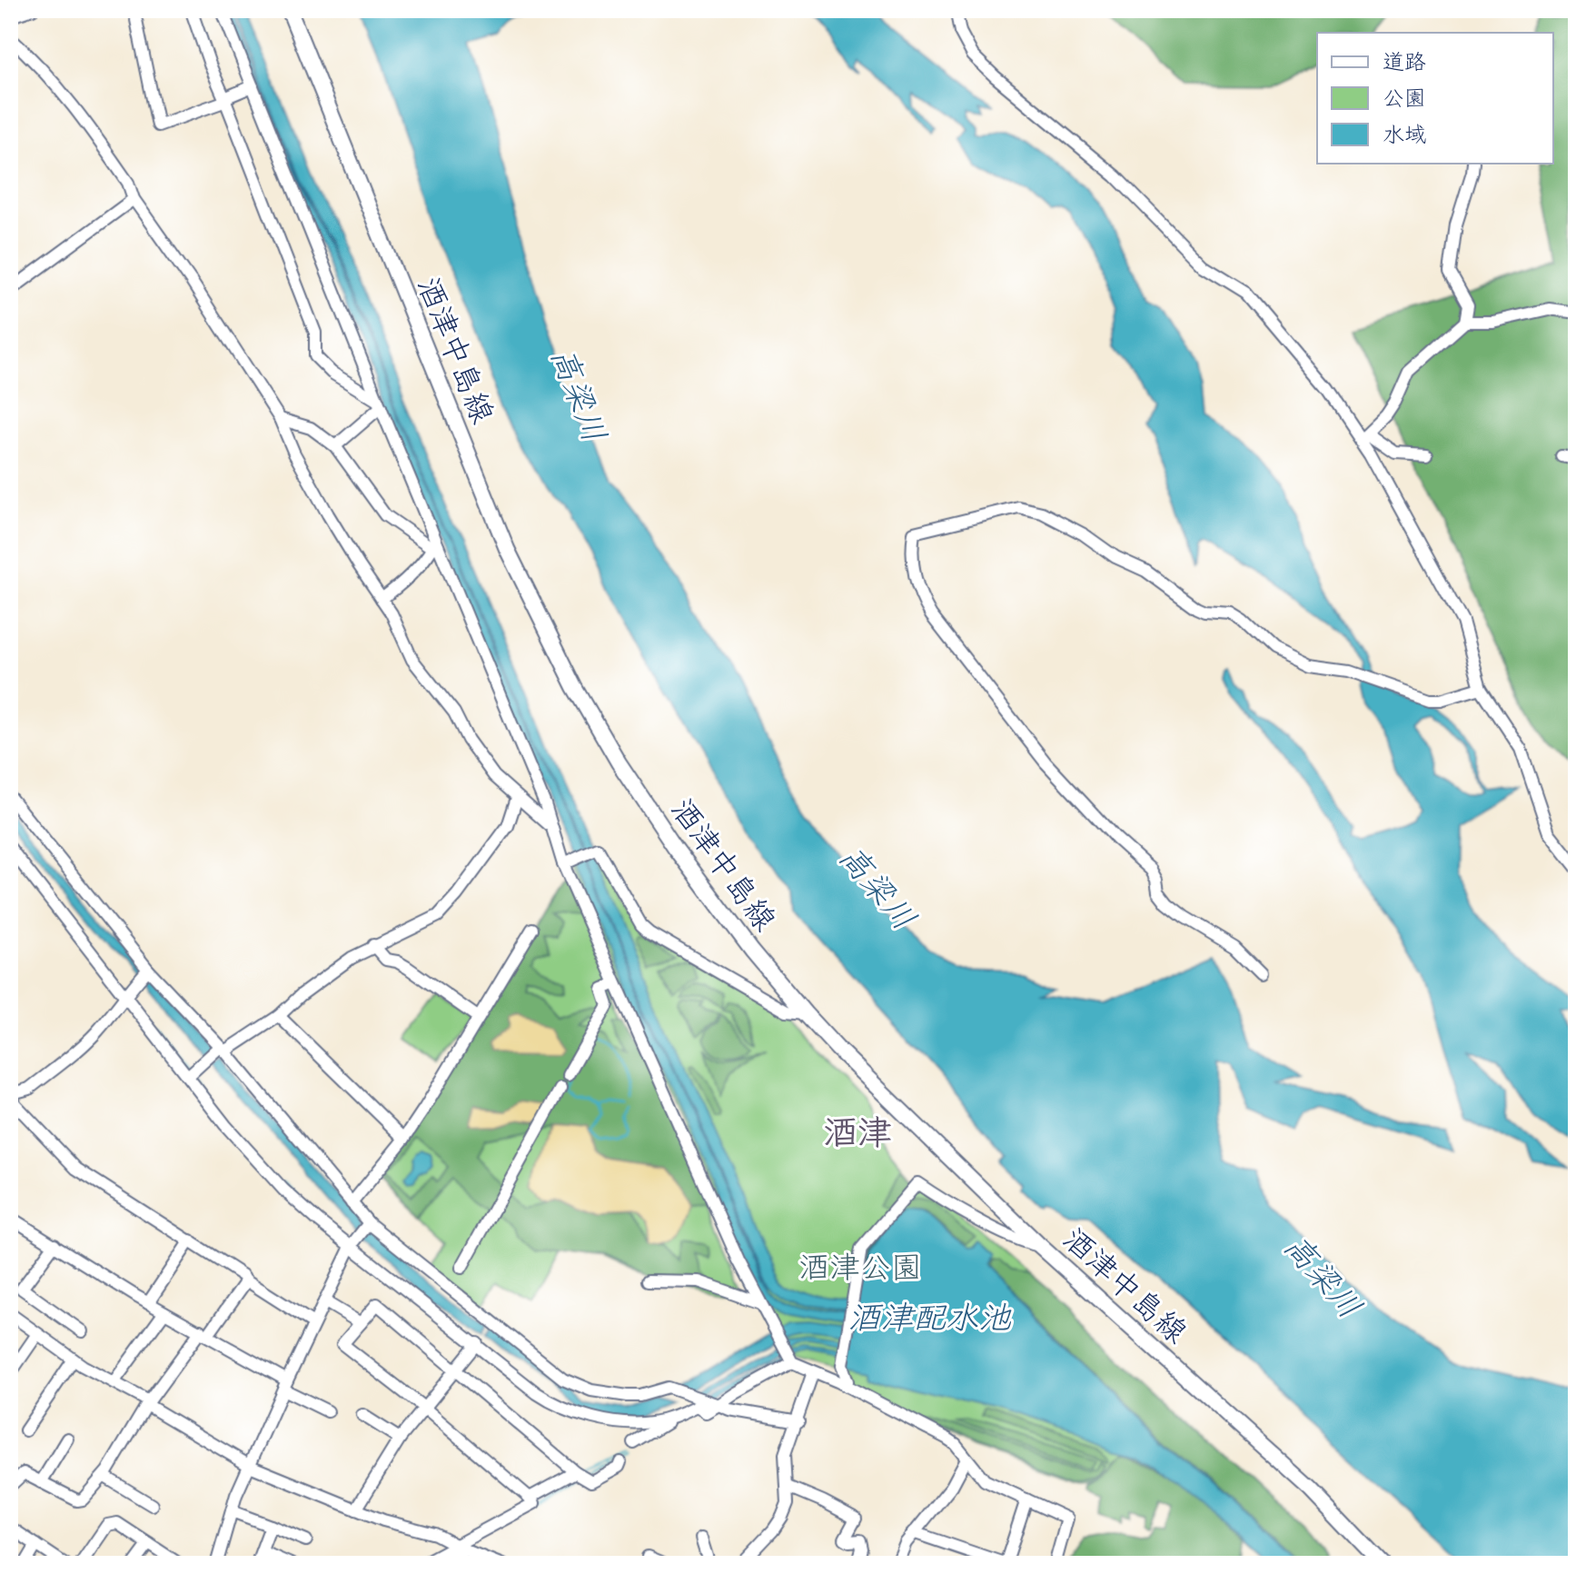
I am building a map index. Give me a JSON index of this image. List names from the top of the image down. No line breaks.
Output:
{"streets":{"main road":["酒津中島線"]},"districts":["酒津"],"water":["高梁川","酒津配水池"],"parks":["酒津公園"],"legend":["道路","公園","水域"]}
